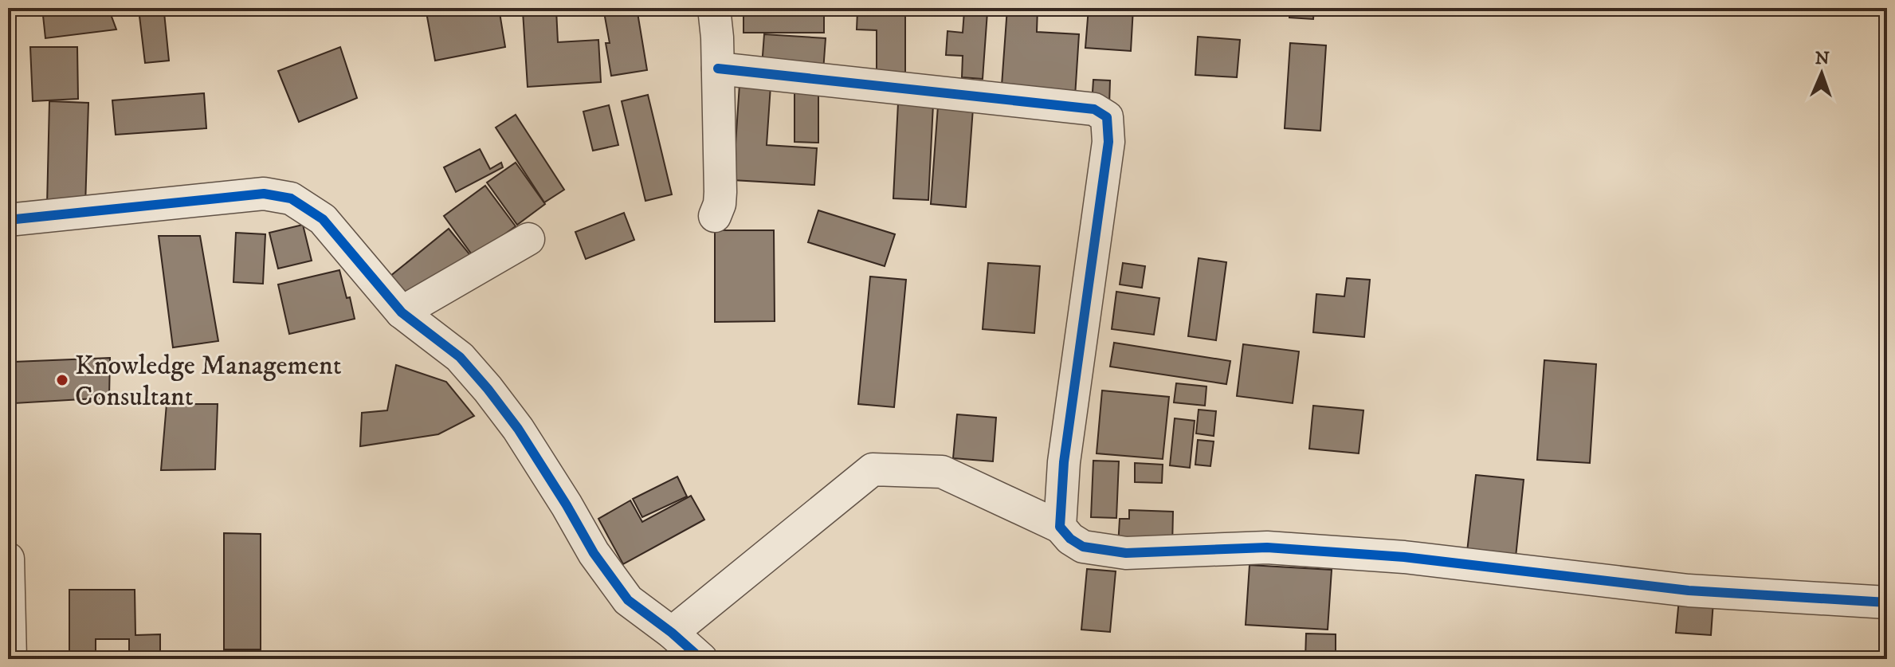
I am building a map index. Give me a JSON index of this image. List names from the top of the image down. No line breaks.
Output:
{"places":["Knowledge Management Consultant"],"north":"top"}
